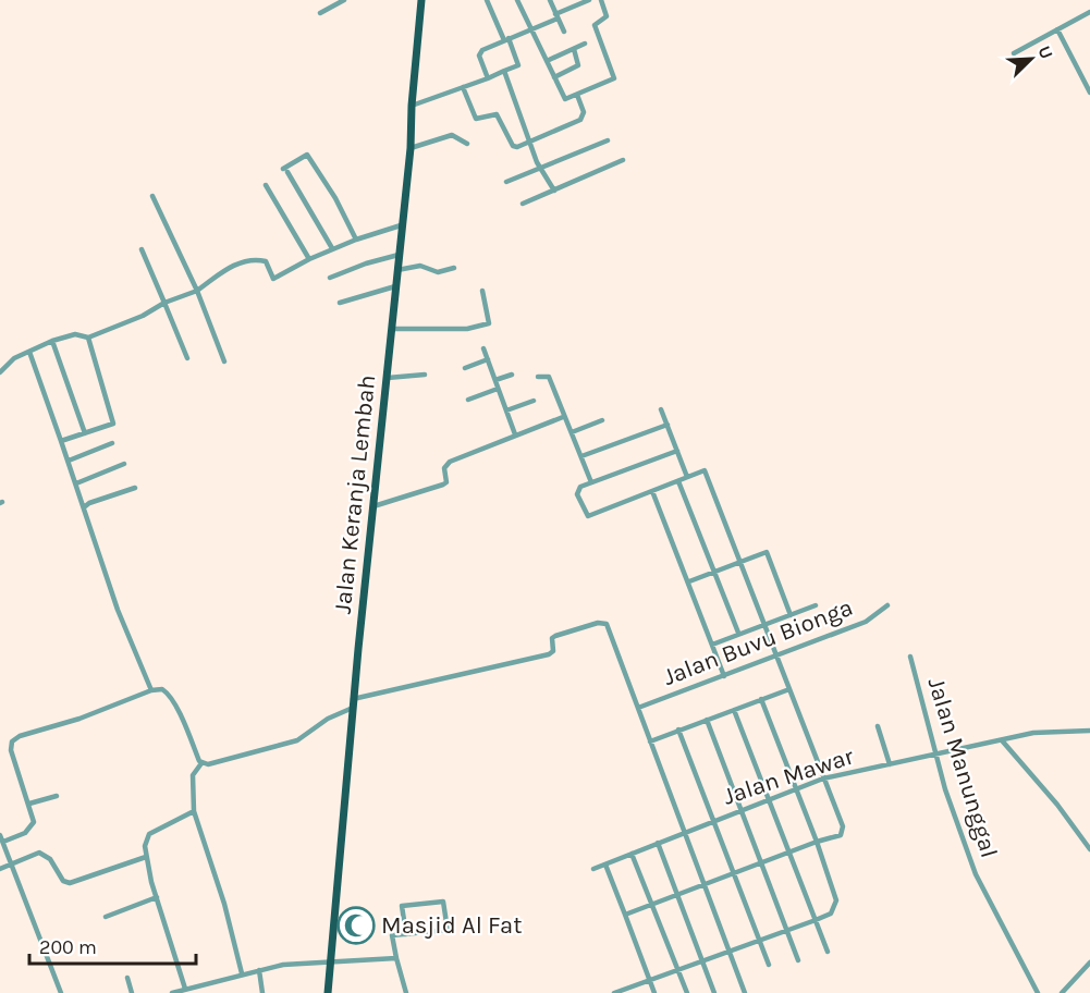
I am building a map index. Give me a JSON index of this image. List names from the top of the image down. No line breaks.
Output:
{"streets":{"main road":["Jalan Keranja Lembah"],"street":["Jalan Buvu Bionga","Jalan Manunggal","Jalan Mawar"]},"crossings":[["Jalan Manunggal","Jalan Mawar"]],"places":{"mosque":["Masjid Al Fat"]},"scale_bar":"200 m","north":"top right"}
